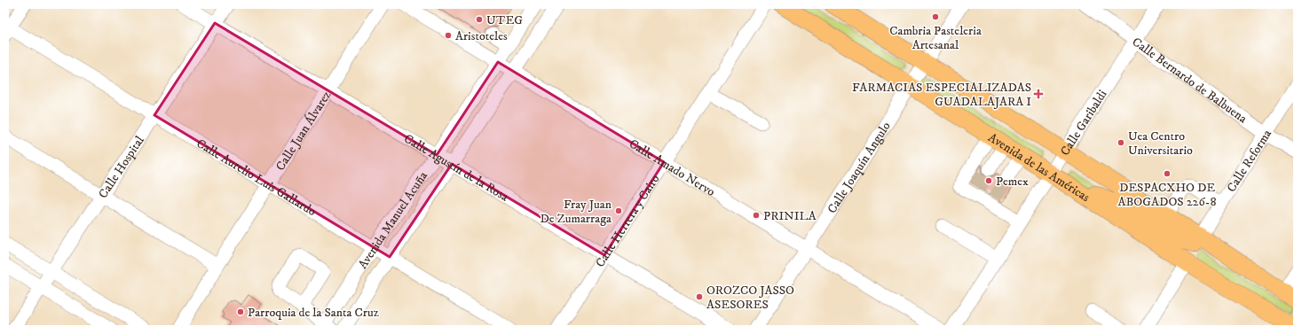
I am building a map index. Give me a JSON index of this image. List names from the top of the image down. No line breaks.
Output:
{"streets":{"main road":["Avenida de las Américas"],"street":["Calle Bernardo de Balbuena","Calle Garibaldi","Calle Juan Álvarez","Calle Reforma","Calle Hospital","Calle Agustín de la Rosa","Calle Amado Nervo","Calle Joaquín Angulo","Calle Aurelio Luis Gallardo","Avenida Manuel Acuña","Calle Herrera y Cairo"]},"crossings":[["Calle Bernardo de Balbuena","Calle Garibaldi"],["Calle Bernardo de Balbuena","Calle Reforma"],["Calle Garibaldi","Avenida de las Américas"],["Calle Juan Álvarez","Calle Agustín de la Rosa"],["Calle Juan Álvarez","Calle Aurelio Luis Gallardo"],["Calle Hospital","Calle Agustín de la Rosa"],["Calle Hospital","Calle Aurelio Luis Gallardo"],["Calle Agustín de la Rosa","Avenida Manuel Acuña"],["Calle Agustín de la Rosa","Calle Herrera y Cairo"],["Calle Amado Nervo","Calle Joaquín Angulo"],["Calle Amado Nervo","Avenida Manuel Acuña"],["Calle Amado Nervo","Calle Herrera y Cairo"],["Calle Joaquín Angulo","Avenida de las Américas"],["Calle Aurelio Luis Gallardo","Avenida Manuel Acuña"]],"places":{"other":["Cambria Pasteleria Artesanal","UTEG","Aristoteles","Uea Centro Universitario","DESPACXHO DE ABOGADOS 226-8","Pemex","Fray Juan De Zumarraga","PRINILA","OROZCO JASSO ASESORES","Parroquia de la Santa Cruz"],"health":["FARMACIAS ESPECIALIZADAS GUADALAJARA I"]}}
